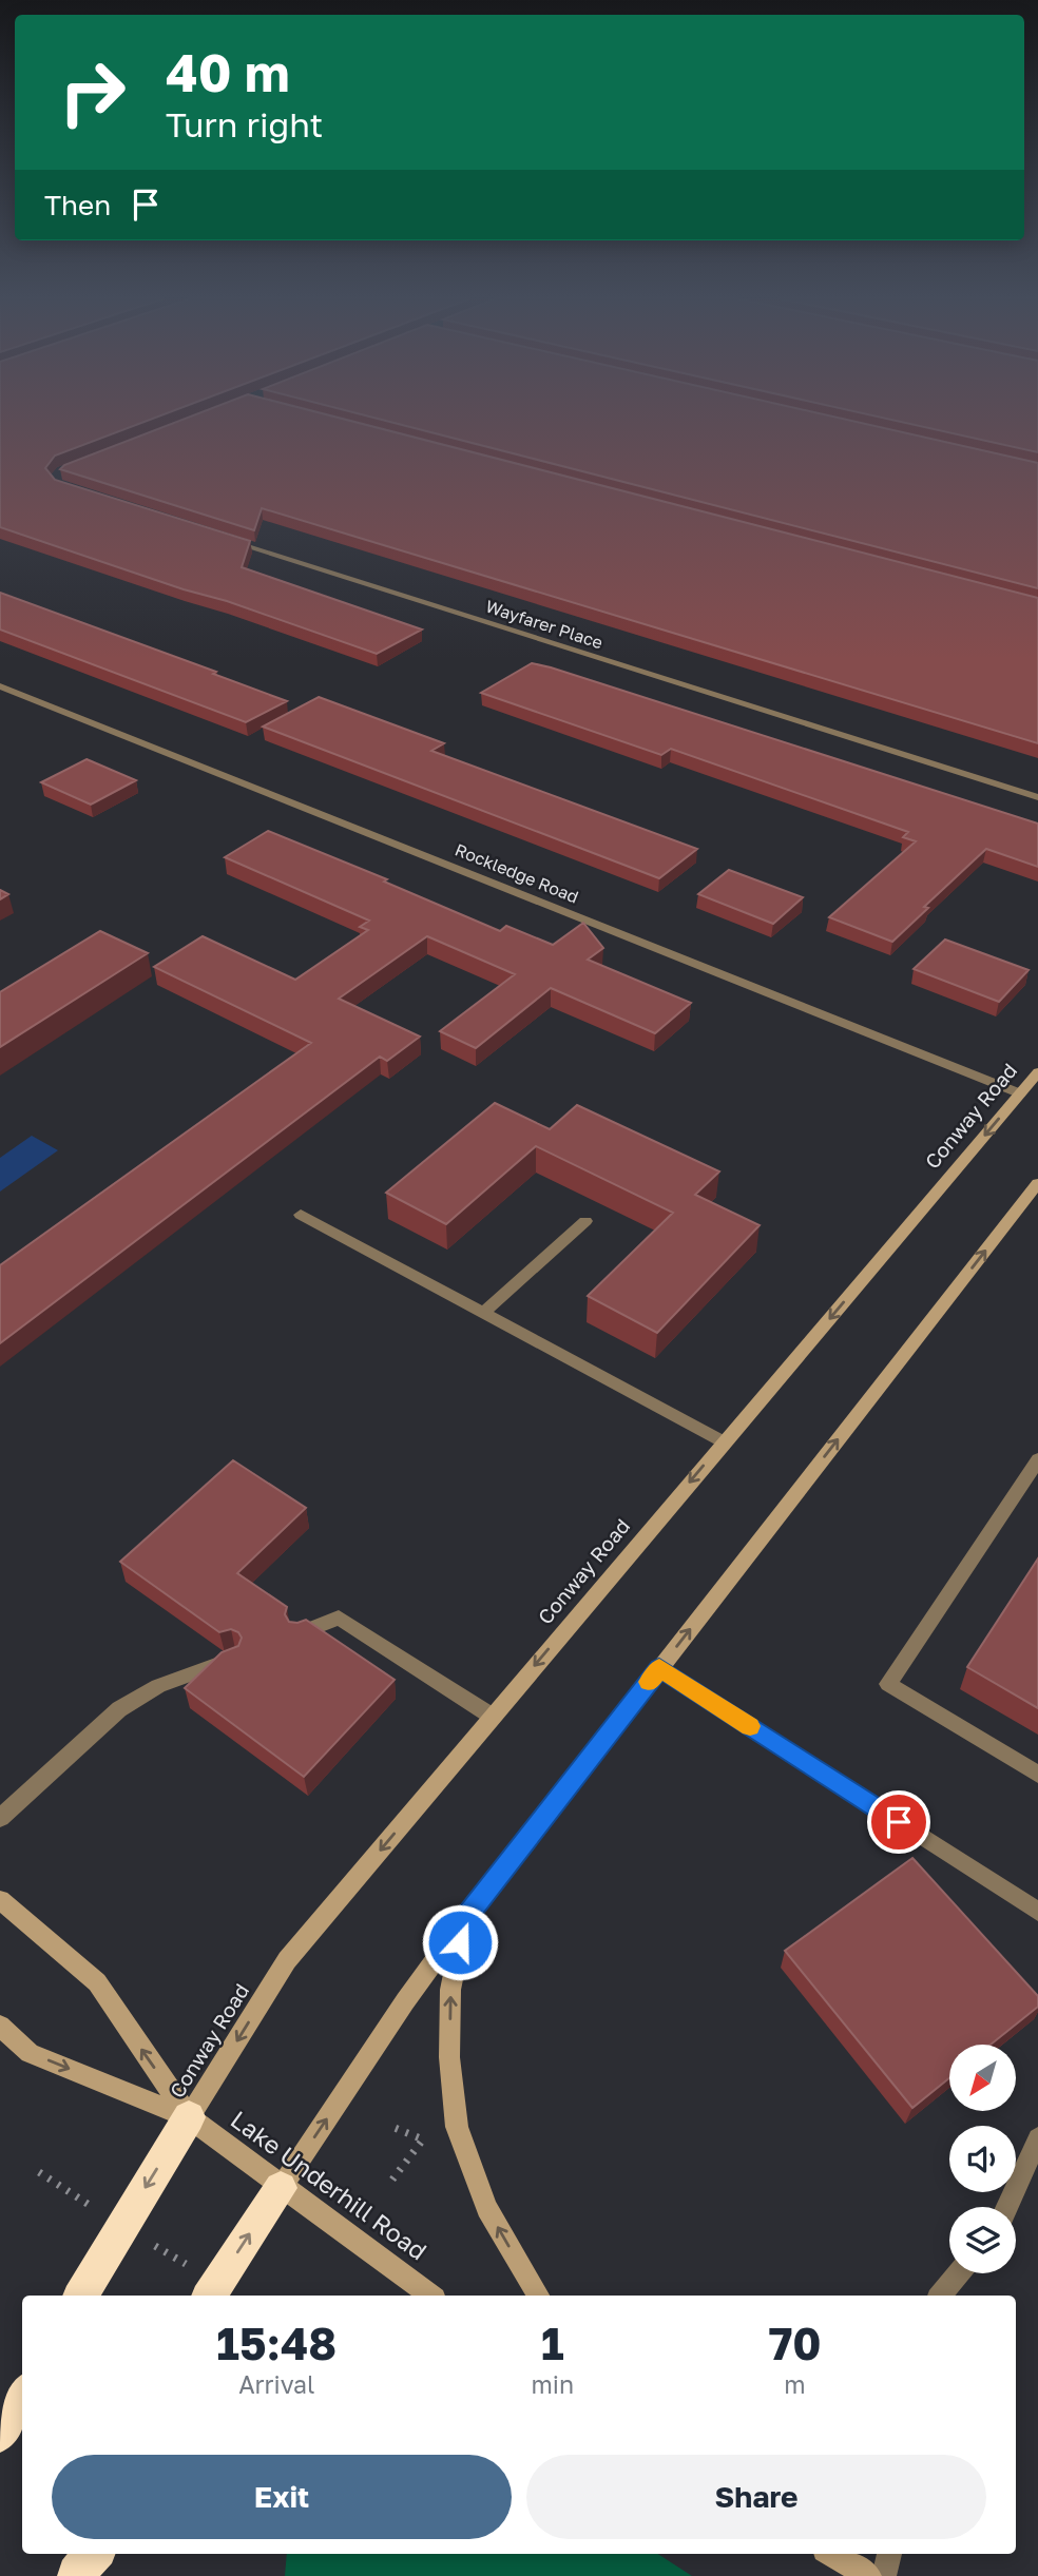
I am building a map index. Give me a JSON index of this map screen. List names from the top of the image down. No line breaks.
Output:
{"streets":{"main road":["Conway Road","Lake Underhill Road"],"street":["Wayfarer Place","Rockledge Road"]},"crossings":[["Rockledge Road","Conway Road"],["Conway Road","Lake Underhill Road"]],"north":"bottom left","page":{"turn":["40 m","Turn right"],"then":"Then","eta":["15:48","Arrival","1","min","70","m"],"buttons":["Exit","Share"]}}
